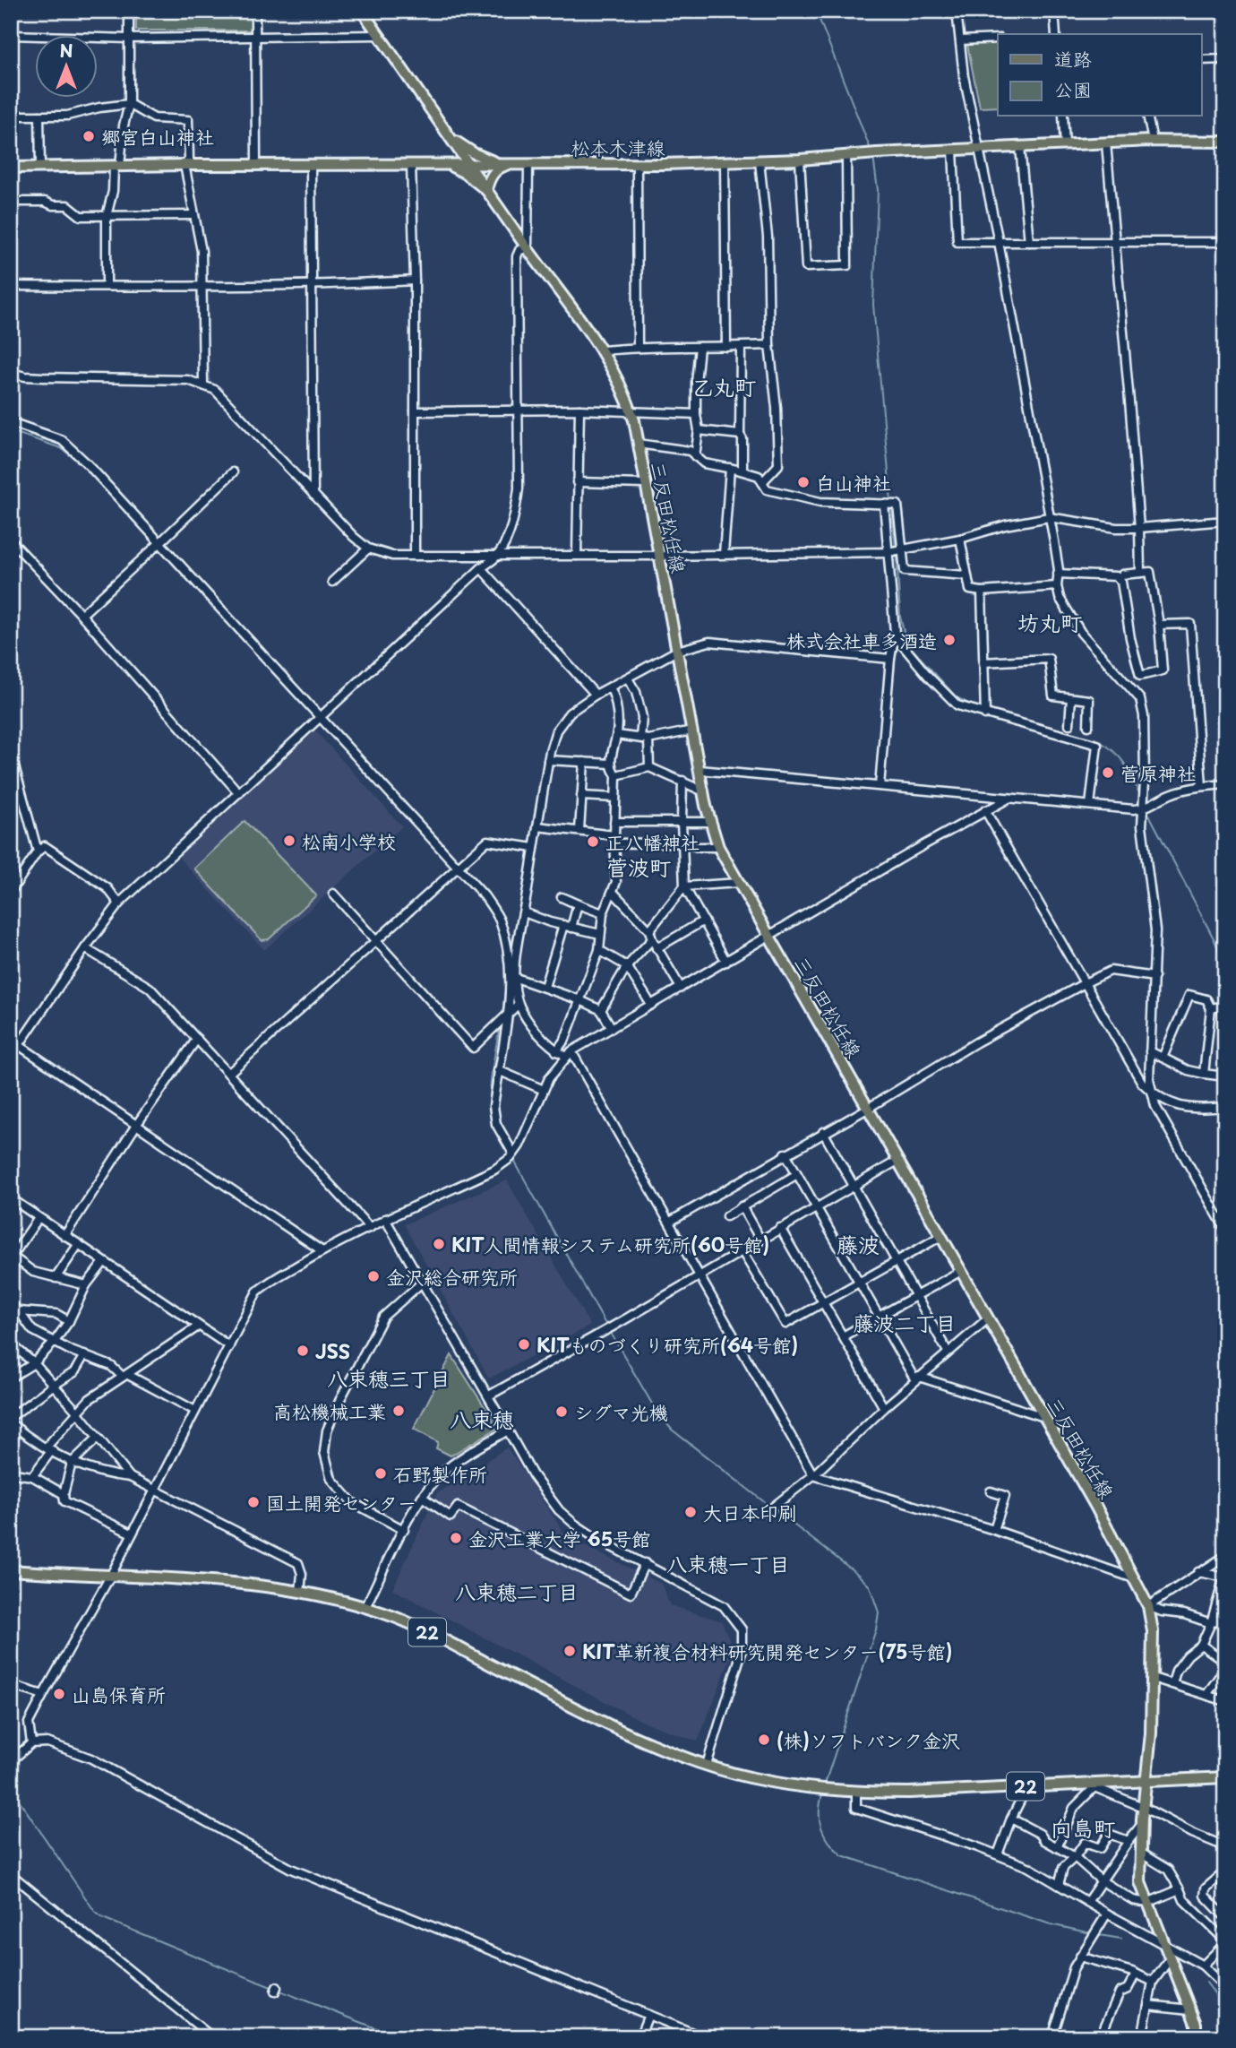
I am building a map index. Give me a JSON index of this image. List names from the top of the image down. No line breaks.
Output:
{"streets":{"main road":["松本木津線","三反田松任線","22"]},"crossings":[["松本木津線","三反田松任線"],["三反田松任線","22"]],"districts":["乙丸町","坊丸町","菅波町","藤波","藤波二丁目","八束穂三丁目","八束穂","八束穂一丁目","八束穂二丁目","向島町"],"places":["郷宮白山神社","白山神社","株式会社車多酒造","菅原神社","松南小学校","正八幡神社","KIT人間情報システム研究所(60号館)","金沢総合研究所","KITものづくり研究所(64号館)","JSS","高松機械工業","シグマ光機","石野製作所","国土開発センター","大日本印刷","金沢工業大学 65号館","KIT革新複合材料研究開発センター(75号館)","山島保育所","(株)ソフトバンク金沢"],"legend":["道路","公園"],"north":"top"}
